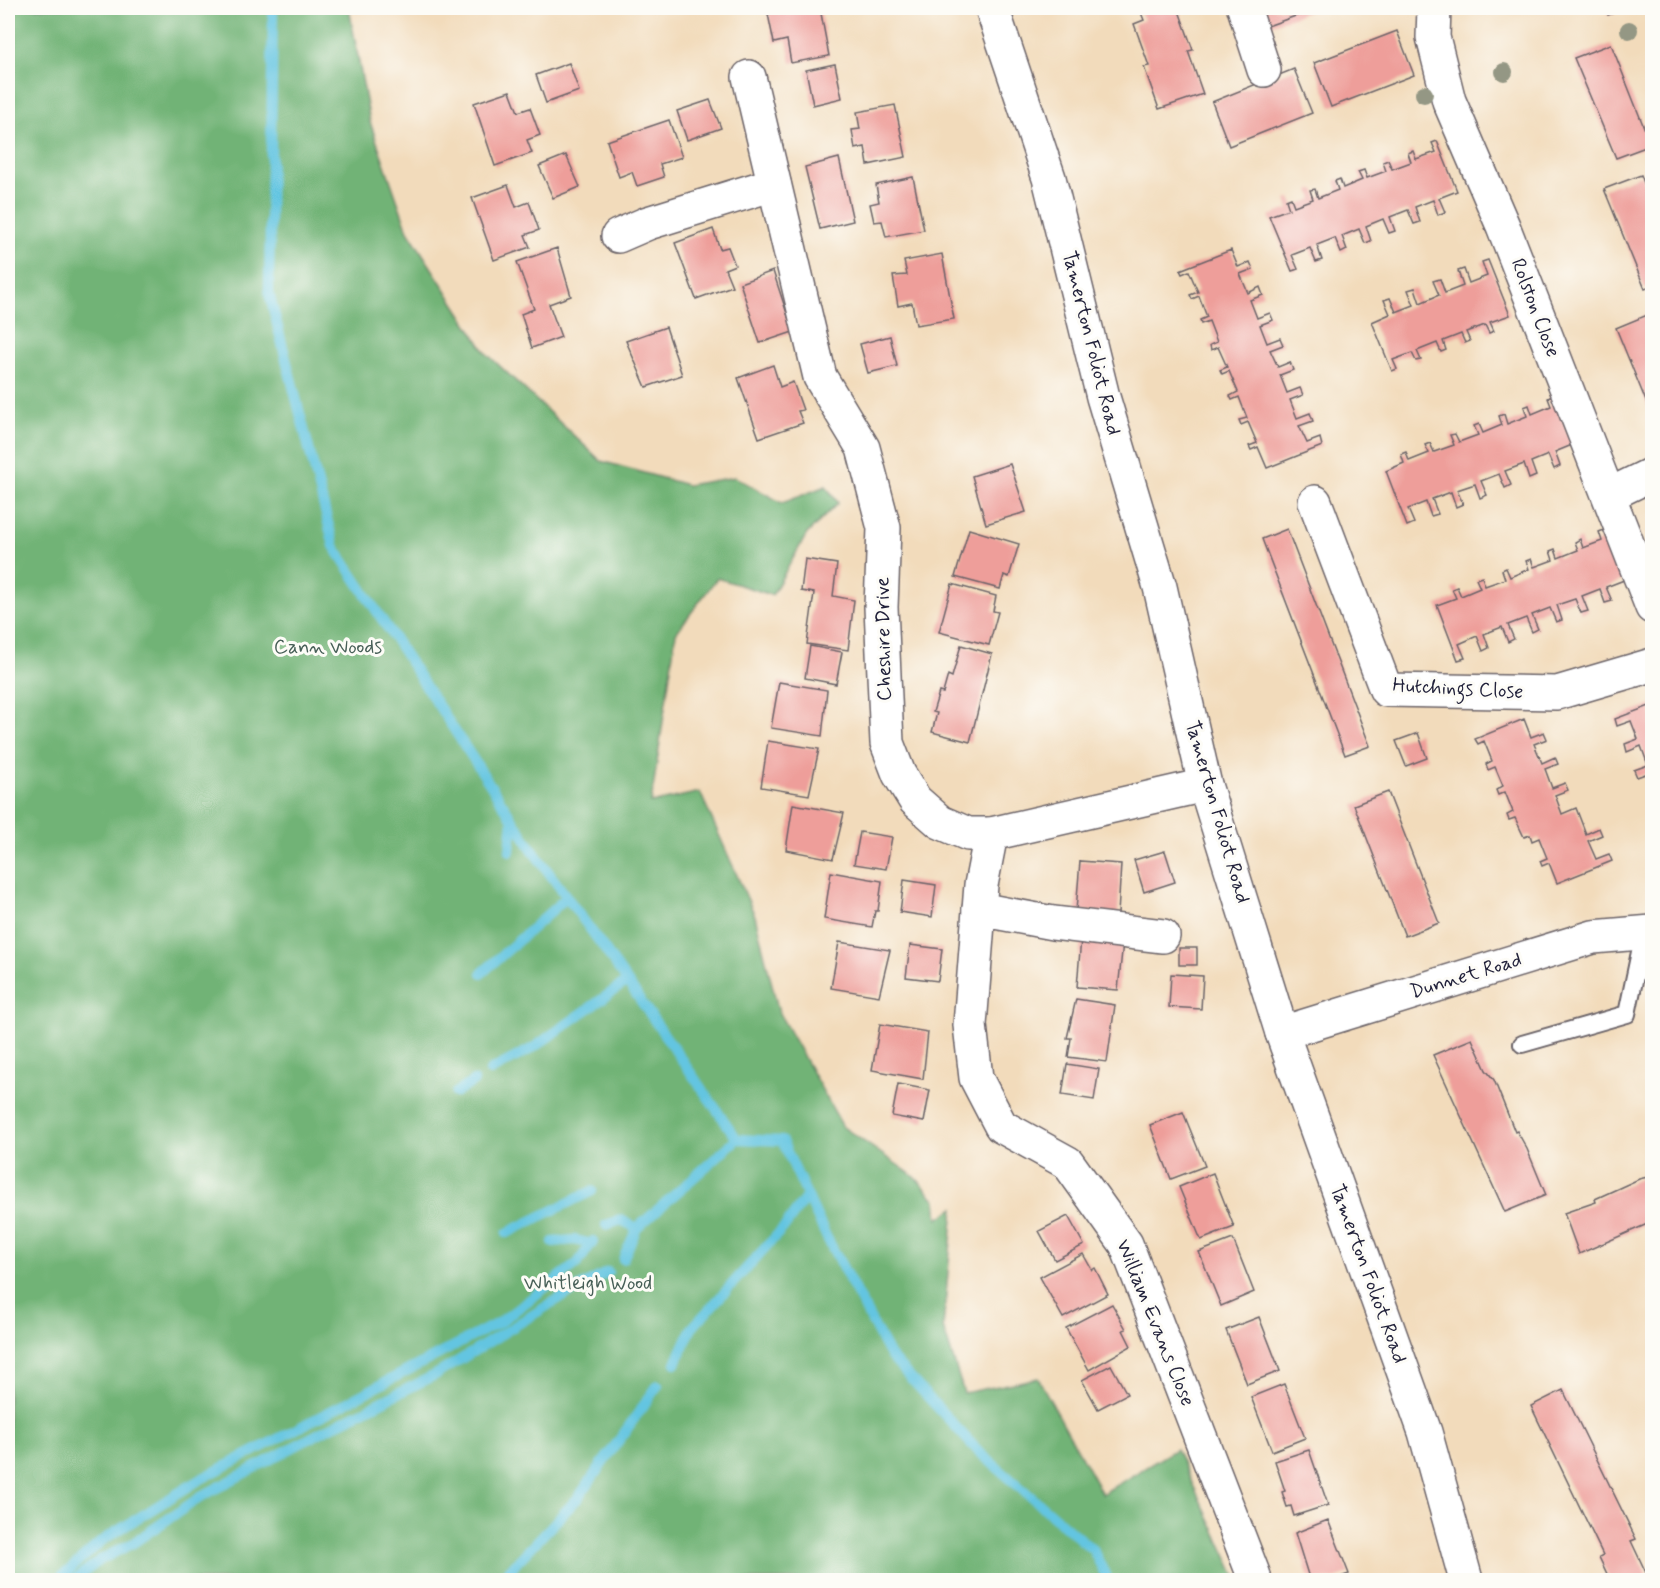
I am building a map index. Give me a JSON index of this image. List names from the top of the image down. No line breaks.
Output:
{"streets":{"street":["Rolston Close","Tamerton Foliot Road","Cheshire Drive","Hutchings Close","Dunnet Road","William Evans Close"]},"crossings":[["Tamerton Foliot Road","Cheshire Drive"],["Tamerton Foliot Road","Dunnet Road"],["Cheshire Drive","William Evans Close"]],"parks":["Cann Woods","Whitleigh Wood"]}
